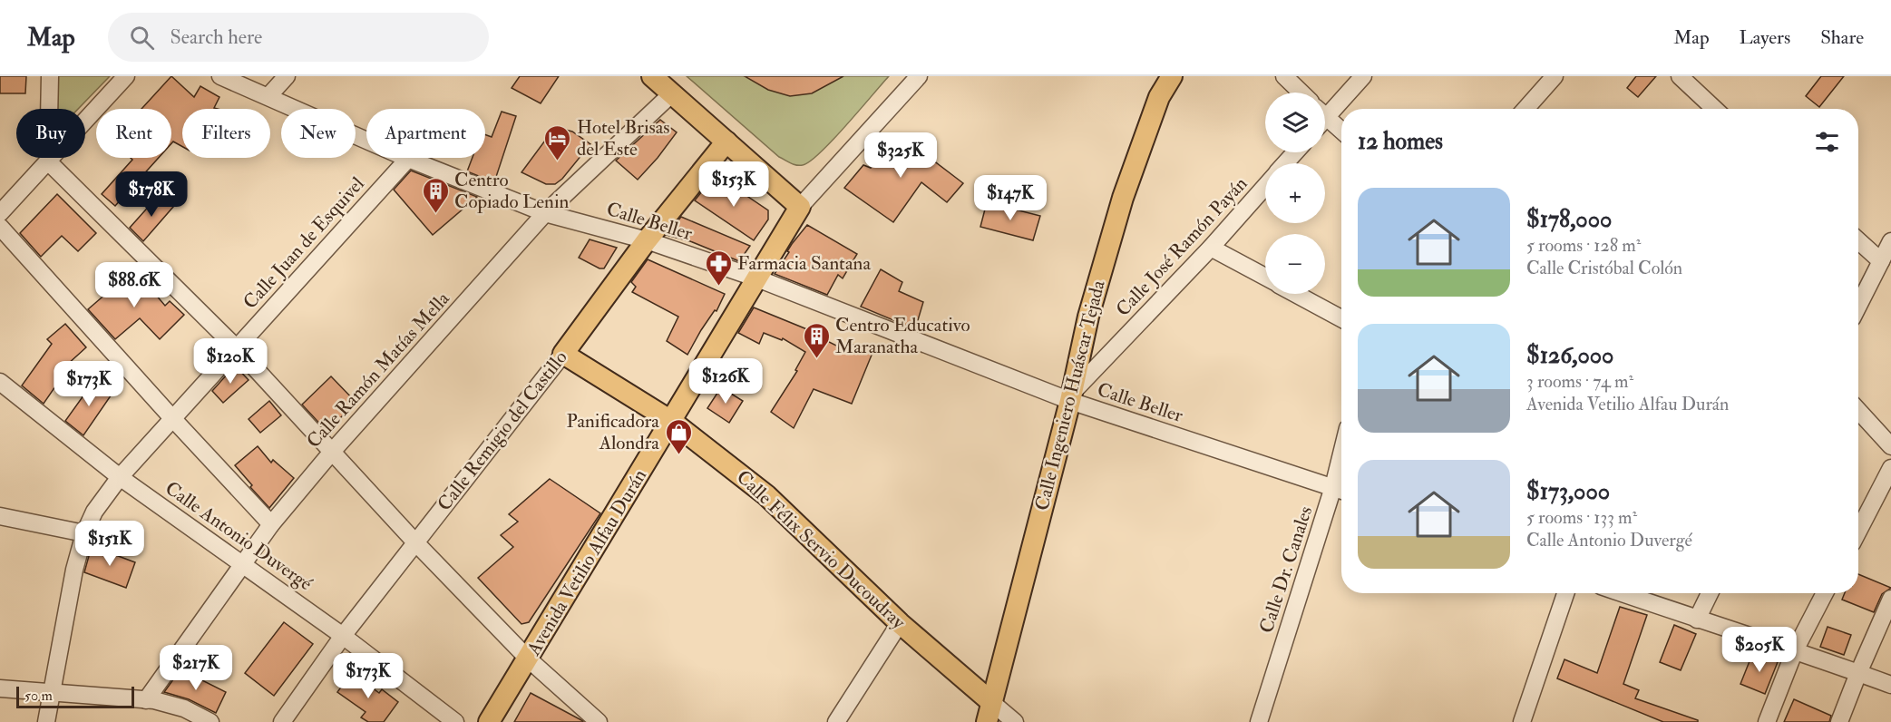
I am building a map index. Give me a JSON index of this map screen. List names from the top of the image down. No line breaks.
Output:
{"streets":{"main road":["Calle Ingeniero Huáscar Tejada","Calle Remigio del Castillo","Calle Félix Servio Ducoudray","Avenida Vetilio Alfau Durán"],"street":["Calle Beller","Calle Juan de Esquivel","Calle José Ramón Payán","Calle Ramón Matías Mella","Calle Antonio Duvergé","Calle Dr. Canales"]},"crossings":[["Calle Beller","Calle Juan de Esquivel"],["Calle Beller","Calle José Ramón Payán"],["Calle Beller","Calle Ramón Matías Mella"],["Calle Beller","Calle Ingeniero Huáscar Tejada"],["Calle Beller","Calle Remigio del Castillo"],["Calle Beller","Avenida Vetilio Alfau Durán"],["Calle Beller","Calle Dr. Canales"],["Calle Juan de Esquivel","Calle Antonio Duvergé"],["Calle José Ramón Payán","Calle Ingeniero Huáscar Tejada"],["Calle Ramón Matías Mella","Calle Antonio Duvergé"],["Calle Ingeniero Huáscar Tejada","Calle Félix Servio Ducoudray"],["Calle Remigio del Castillo","Calle Antonio Duvergé"],["Calle Remigio del Castillo","Calle Félix Servio Ducoudray"],["Calle Félix Servio Ducoudray","Avenida Vetilio Alfau Durán"]],"places":{"hotel":["Hotel Brisas del Este"],"building":["Centro Copiado Lenin","Centro Educativo Maranatha"],"pharmacy":["Farmacia Santana"],"shop":["Panificadora Alondra"]},"scale_bar":"50 m","page":{"header":"Map","search":"Search here","nav":["Map","Layers","Share"],"map_buttons":["+","−"],"chip":["Buy","Rent","Filters","New","Apartment"],"heading":"12 homes","price":["$325K","$153K","$178K","$147K","$88.6K","$120K","$126K","$173K","$151K","$205K","$217K","$173K"],"list":[{"name":"$178,000","note":"5 rooms · 128 m² · Calle Cristóbal Colón"},{"name":"$126,000","note":"3 rooms · 74 m² · Avenida Vetilio Alfau Durán"},{"name":"$173,000","note":"5 rooms · 133 m² · Calle Antonio Duvergé"}],"scale":"50 m"}}
